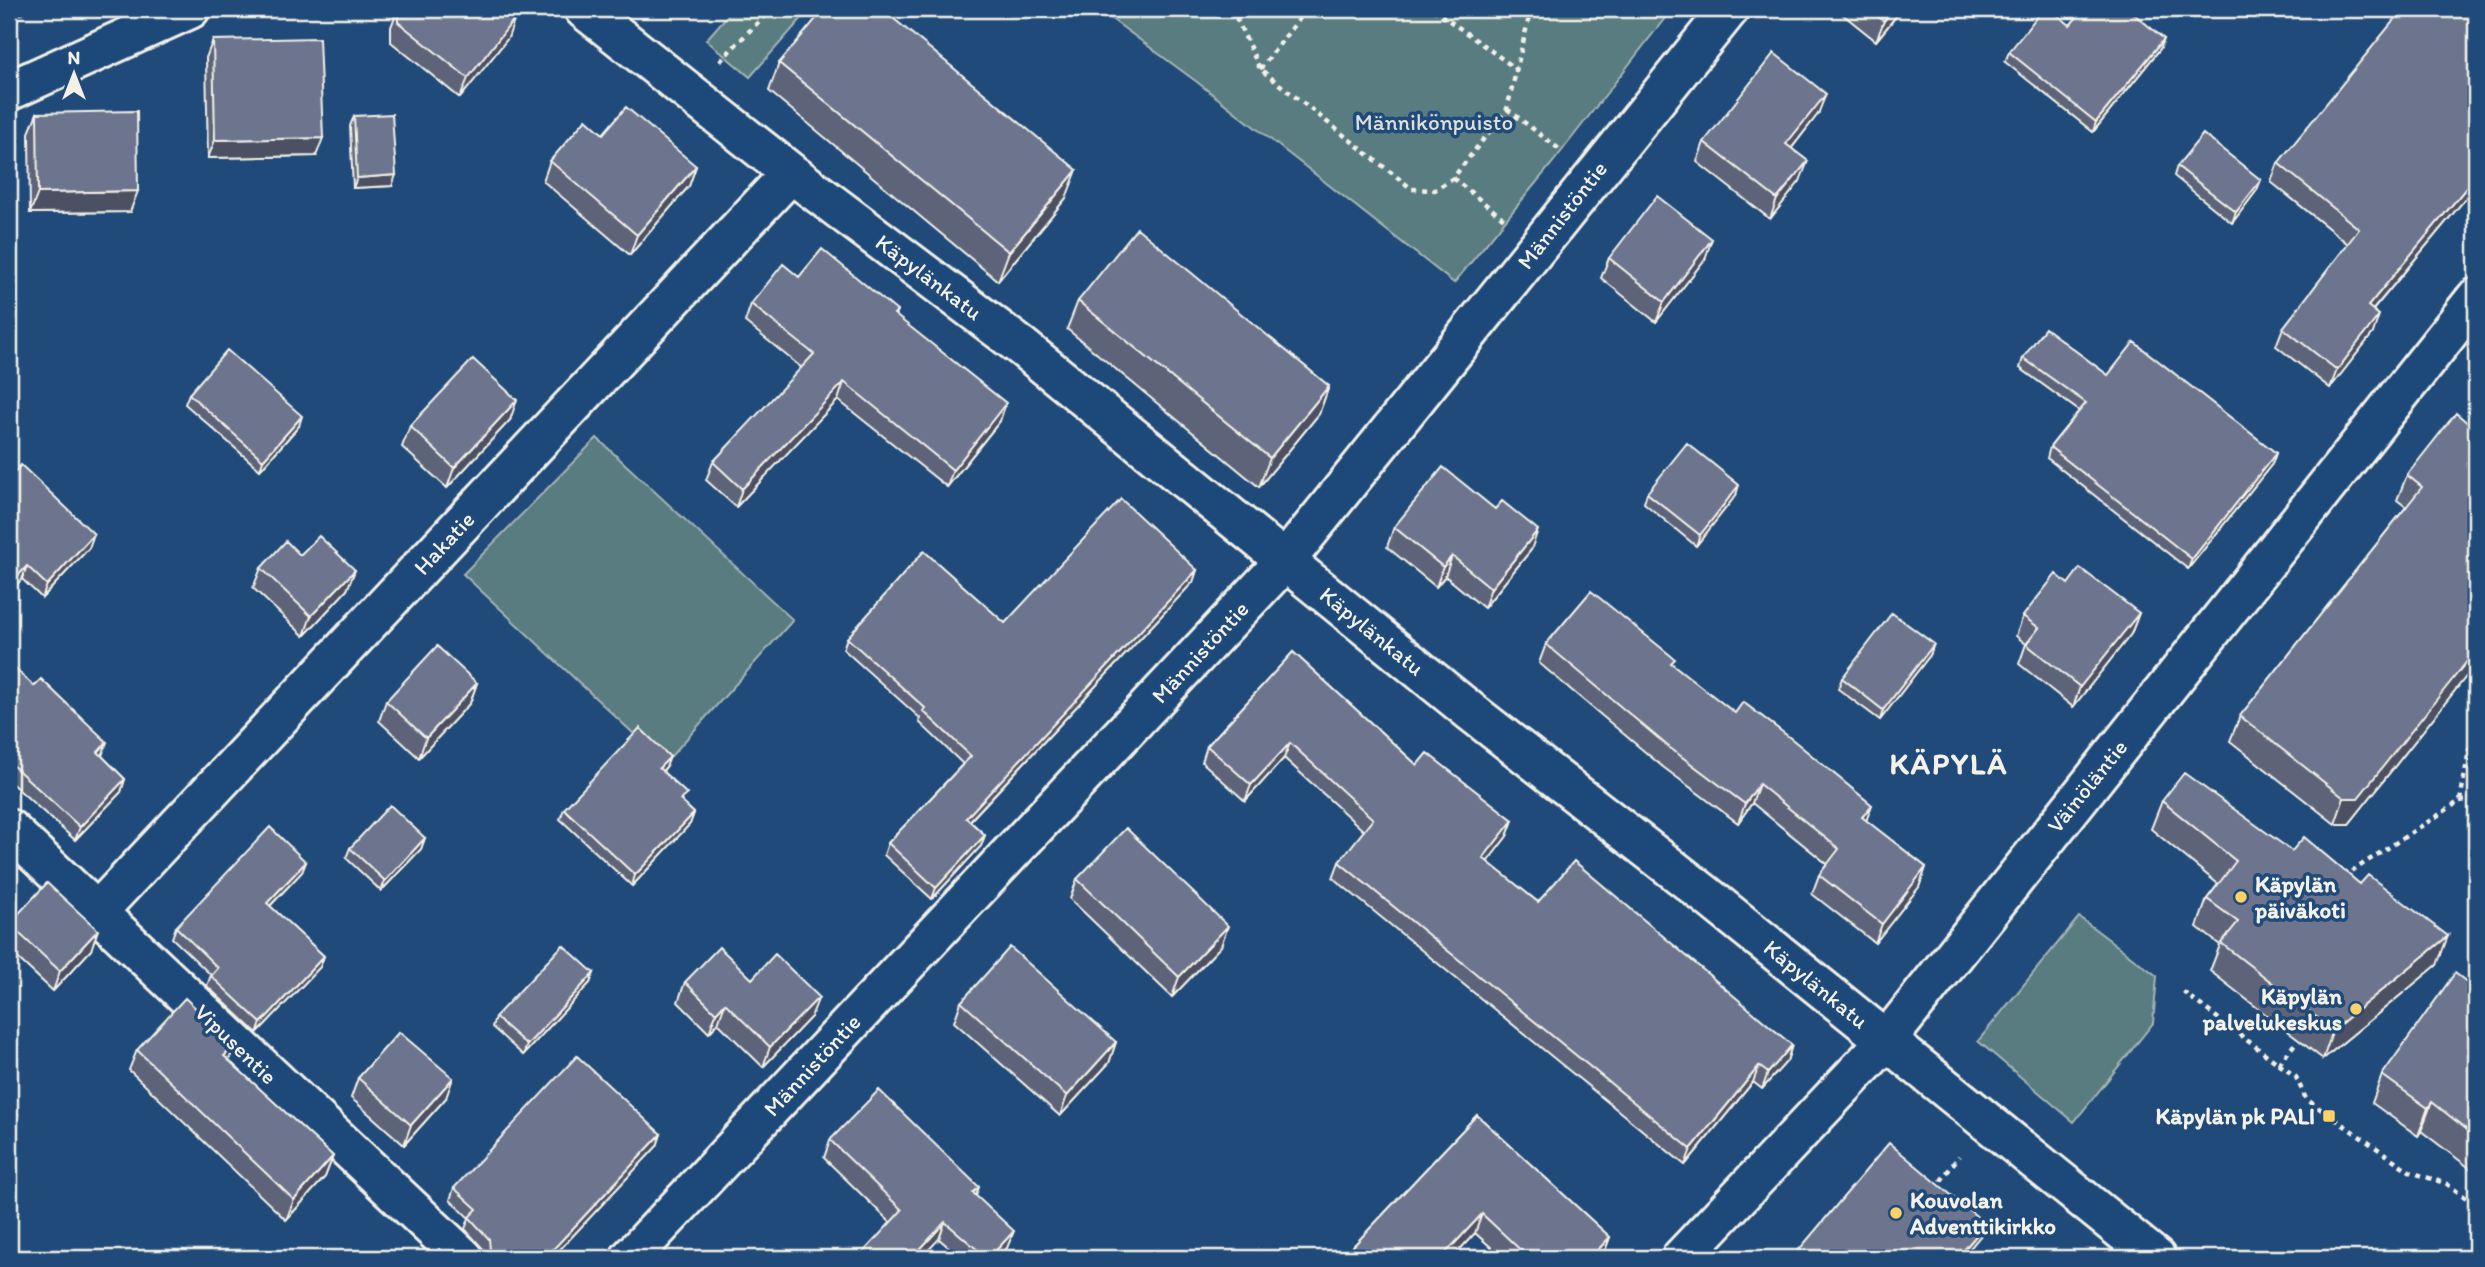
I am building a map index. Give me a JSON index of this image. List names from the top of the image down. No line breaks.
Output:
{"streets":{"street":["Männistöntie","Käpylänkatu","Hakatie","Väinöläntie","Vipusentie"]},"crossings":[["Männistöntie","Käpylänkatu"],["Käpylänkatu","Hakatie"],["Käpylänkatu","Väinöläntie"],["Hakatie","Vipusentie"]],"districts":["KÄPYLÄ"],"parks":["Männikönpuisto"],"places":{"other":["Käpylän päiväkoti","Käpylän palvelukeskus","Kouvolan Adventtikirkko"],"transit":["Käpylän pk PALI"]},"north":"top"}
